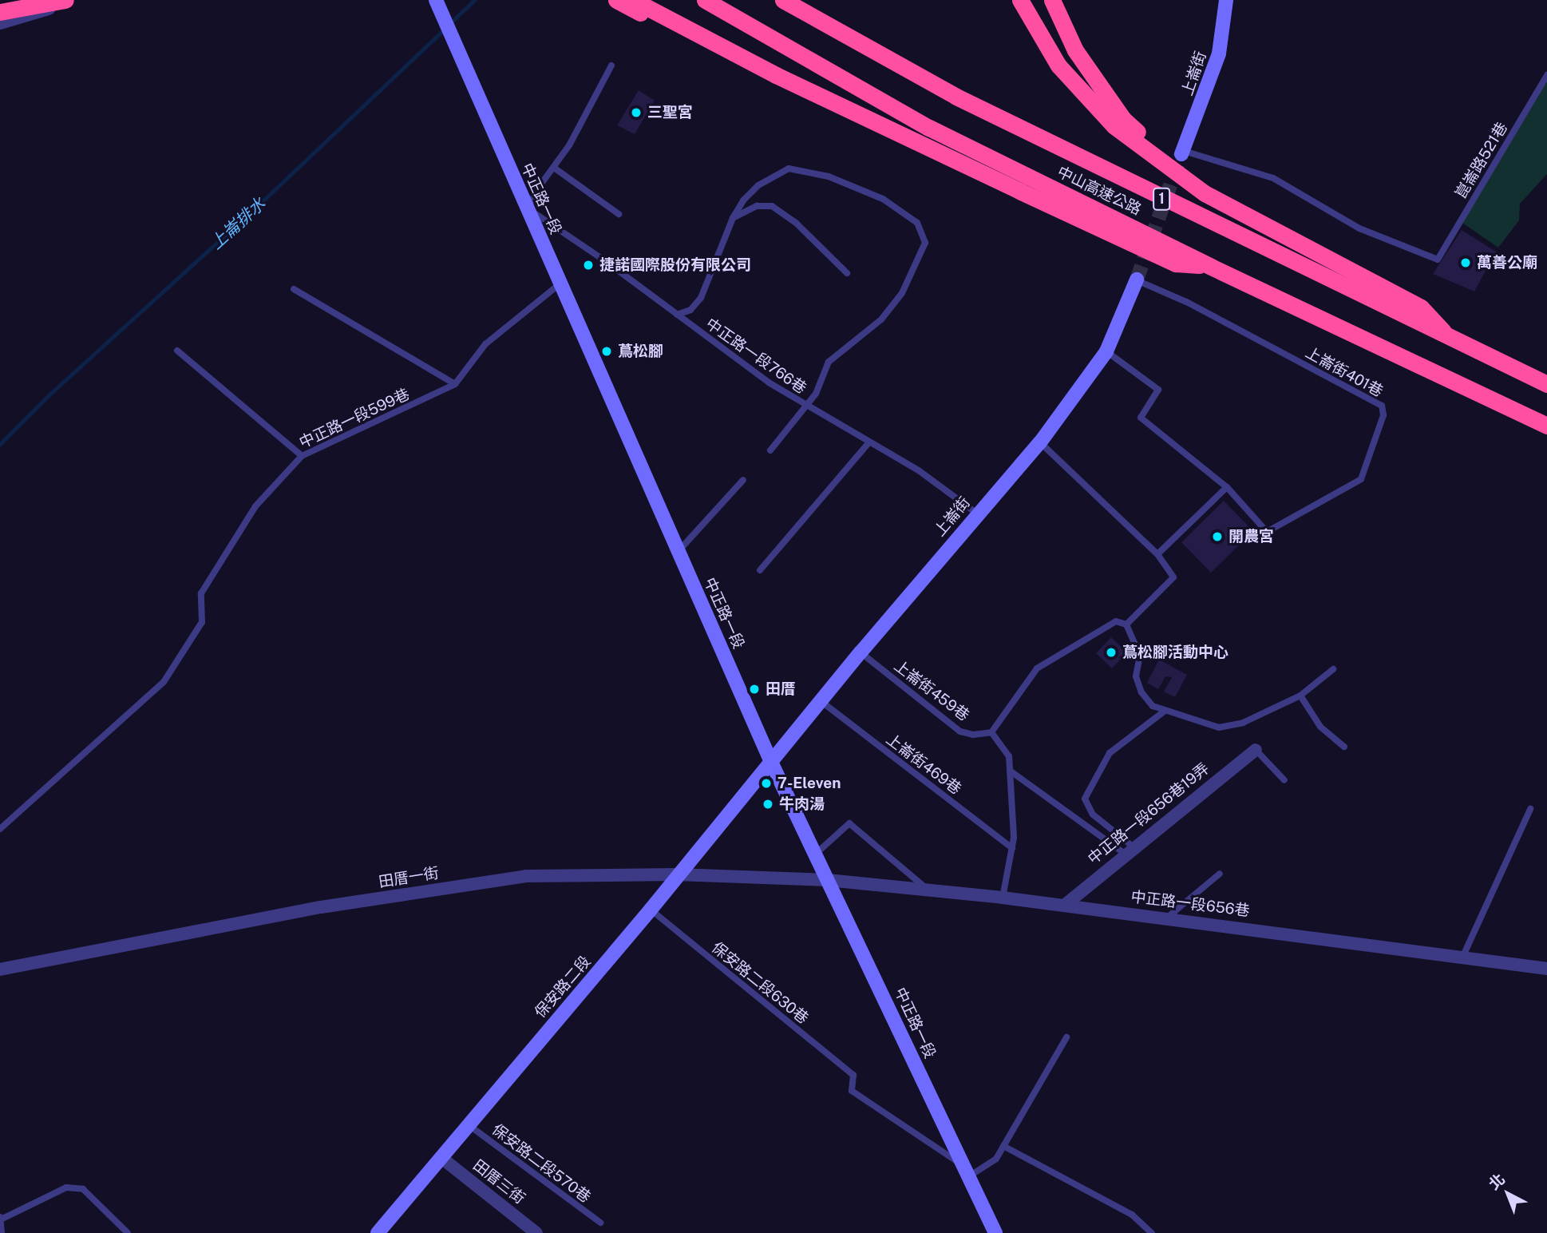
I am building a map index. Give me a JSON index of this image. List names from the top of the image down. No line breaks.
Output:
{"streets":{"highway":["中山高速公路","1"],"street":["上崙街","中正路一段","中正路一段656巷19弄","田厝一街","中正路一段656巷","保安路二段","田厝三街"],"lane":["崑崙路521巷","中正路一段766巷","上崙街401巷","中正路一段599巷","上崙街459巷","上崙街469巷","保安路二段630巷","保安路二段570巷"]},"crossings":[["上崙街","崑崙路521巷"],["上崙街","中正路一段"],["上崙街","中正路一段766巷"],["上崙街","上崙街401巷"],["上崙街","上崙街459巷"],["上崙街","上崙街469巷"],["上崙街","保安路二段"],["中正路一段","中正路一段766巷"],["中正路一段","中正路一段599巷"],["中正路一段","田厝一街"],["中正路一段","中正路一段656巷"],["中正路一段","保安路二段630巷"],["中正路一段","保安路二段"],["中正路一段656巷19弄","中正路一段656巷"],["田厝一街","中正路一段656巷"],["田厝一街","保安路二段"],["保安路二段630巷","保安路二段"],["保安路二段","保安路二段570巷"],["保安路二段","田厝三街"]],"water":["上崙排水"],"places":["三聖宮","萬善公廟","捷諾國際股份有限公司","蔦松腳","開農宮","蔦松腳活動中心","田厝","7-Eleven","牛肉湯"],"north":"top left"}
